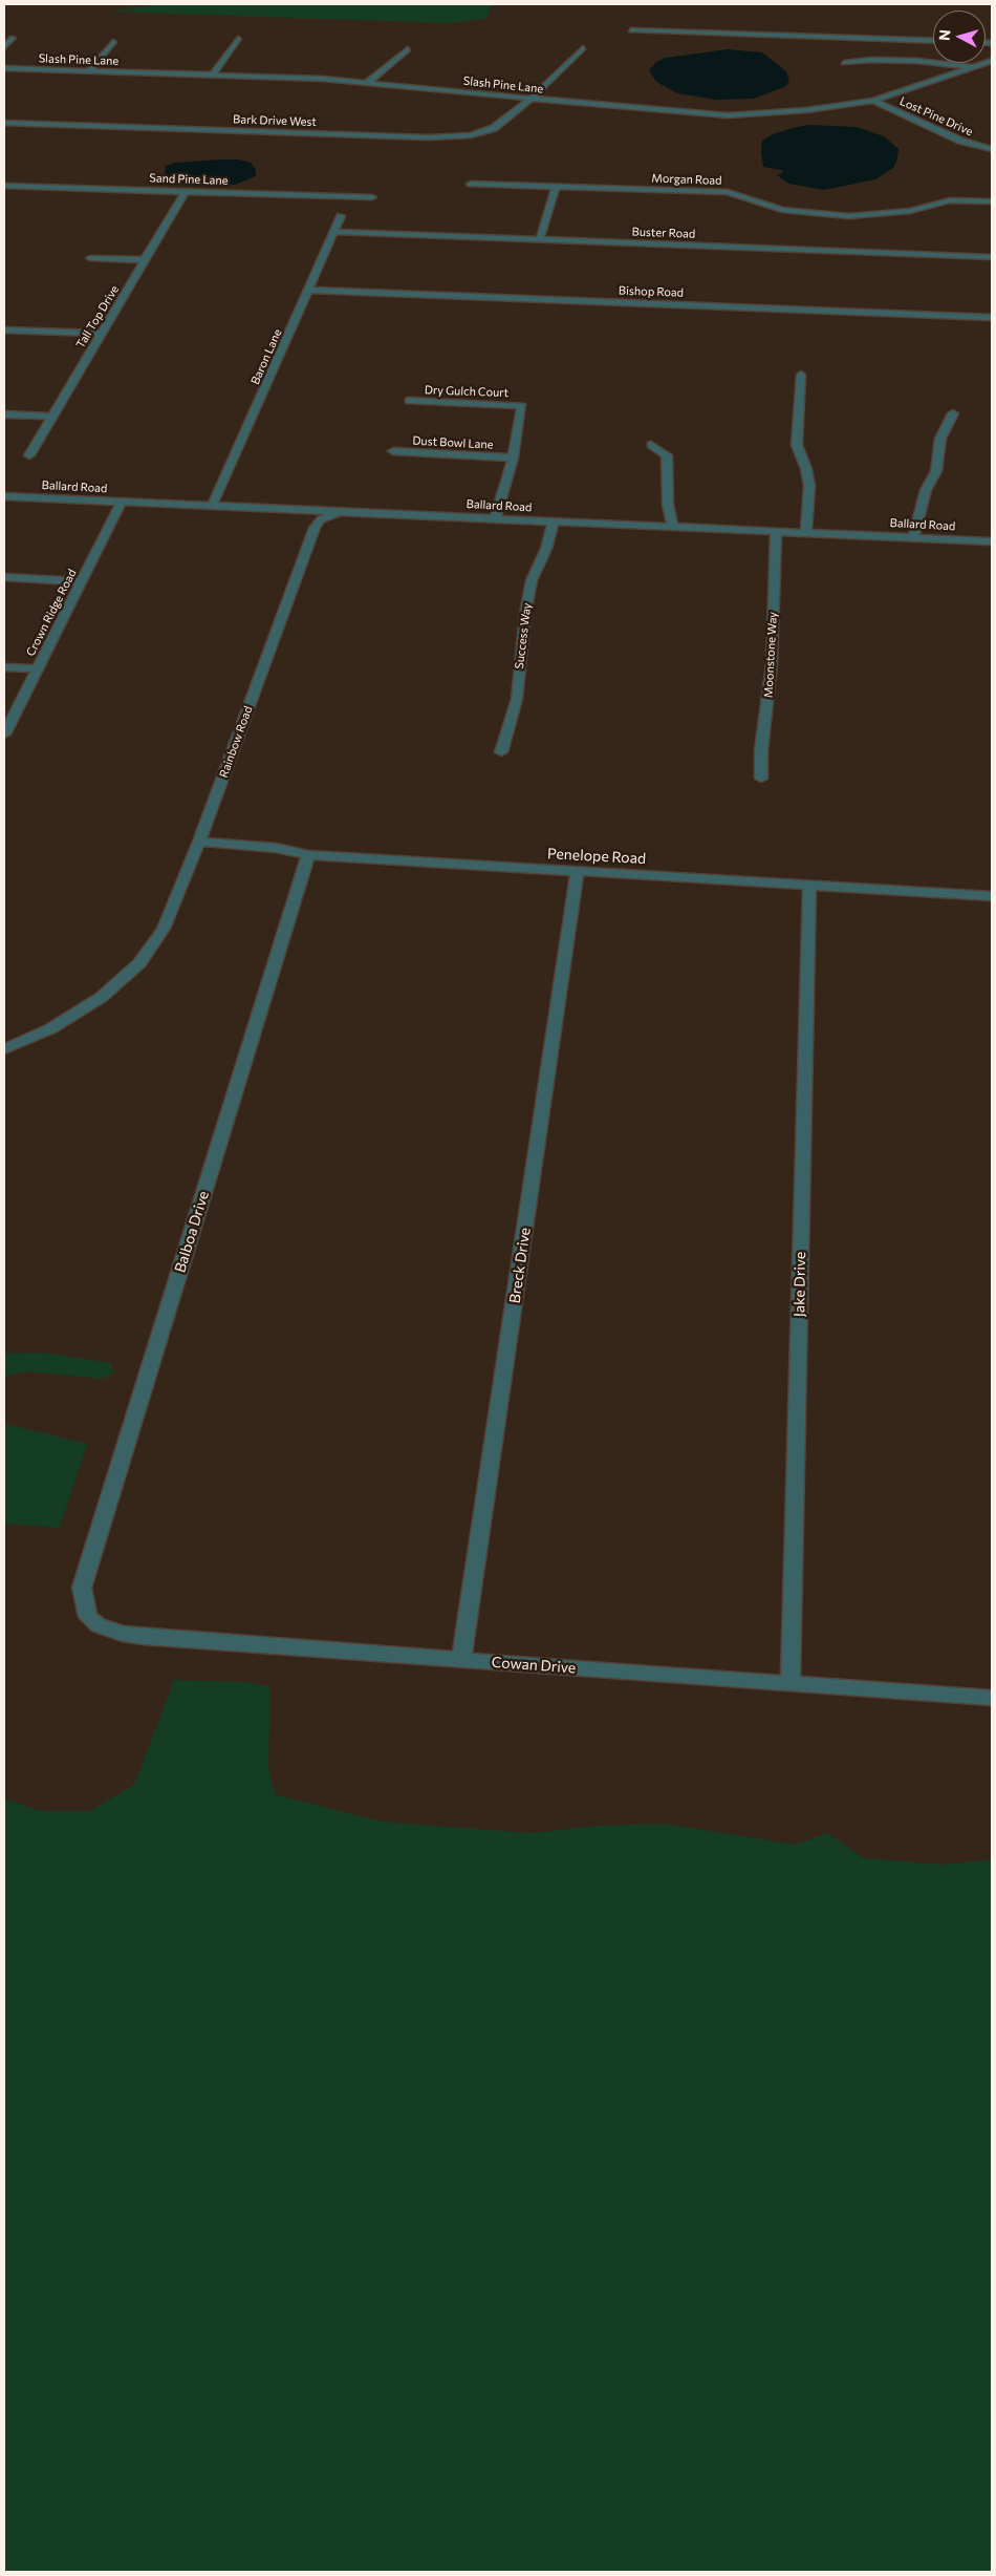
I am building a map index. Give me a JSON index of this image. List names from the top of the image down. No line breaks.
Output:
{"streets":{"street":["Slash Pine Lane","Lost Pine Drive","Bark Drive West","Sand Pine Lane","Morgan Road","Buster Road","Bishop Road","Tall Top Drive","Baron Lane","Dry Gulch Court","Dust Bowl Lane","Ballard Road","Crown Ridge Road","Success Way","Moonstone Way","Rainbow Road","Penelope Road","Balboa Drive","Breck Drive","Jake Drive","Cowan Drive"]},"crossings":[["Slash Pine Lane","Lost Pine Drive"],["Slash Pine Lane","Bark Drive West"],["Sand Pine Lane","Tall Top Drive"],["Buster Road","Baron Lane"],["Bishop Road","Baron Lane"],["Baron Lane","Ballard Road"],["Dry Gulch Court","Dust Bowl Lane"],["Ballard Road","Crown Ridge Road"],["Ballard Road","Success Way"],["Ballard Road","Moonstone Way"],["Ballard Road","Rainbow Road"],["Rainbow Road","Penelope Road"],["Penelope Road","Balboa Drive"],["Penelope Road","Breck Drive"],["Penelope Road","Jake Drive"],["Balboa Drive","Cowan Drive"],["Breck Drive","Cowan Drive"],["Jake Drive","Cowan Drive"]],"north":"left"}
